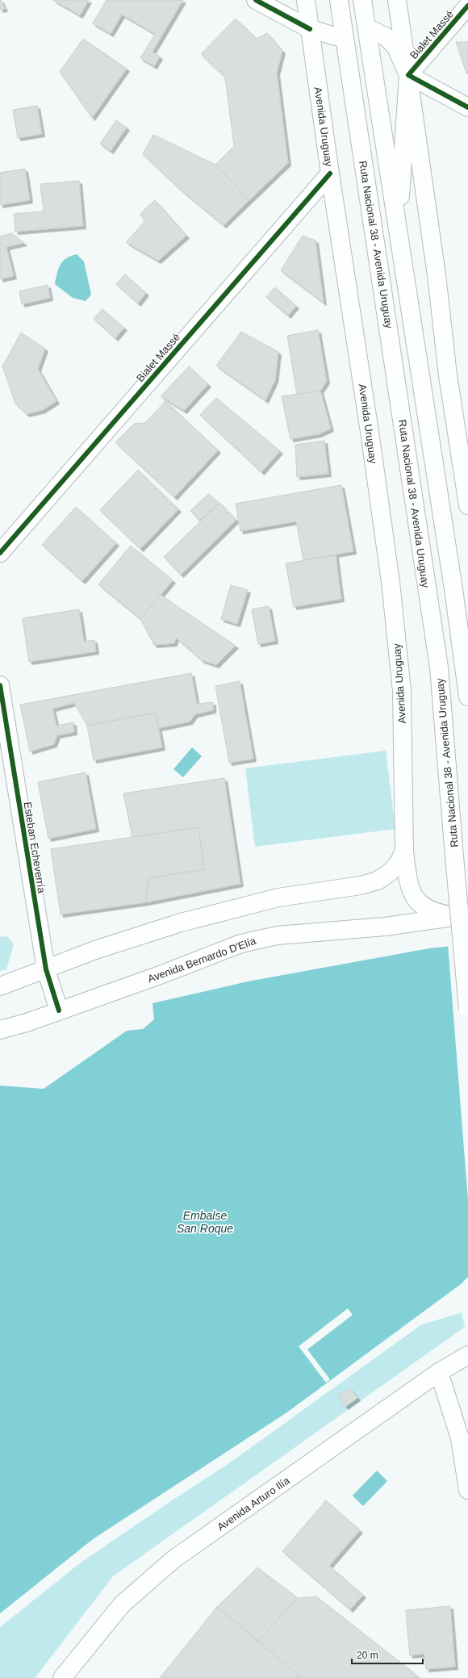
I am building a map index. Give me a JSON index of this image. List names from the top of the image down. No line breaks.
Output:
{"streets":{"main road":["Bialet Massé","Avenida Uruguay","Ruta Nacional 38 - Avenida Uruguay","Esteban Echeverría","Avenida Bernardo D'Elía","Avenida Arturo Ilía"]},"crossings":[["Bialet Massé","Avenida Uruguay"],["Avenida Uruguay","Avenida Bernardo D'Elía"],["Esteban Echeverría","Avenida Bernardo D'Elía"]],"water":["Embalse San Roque"],"scale_bar":"20 m"}
